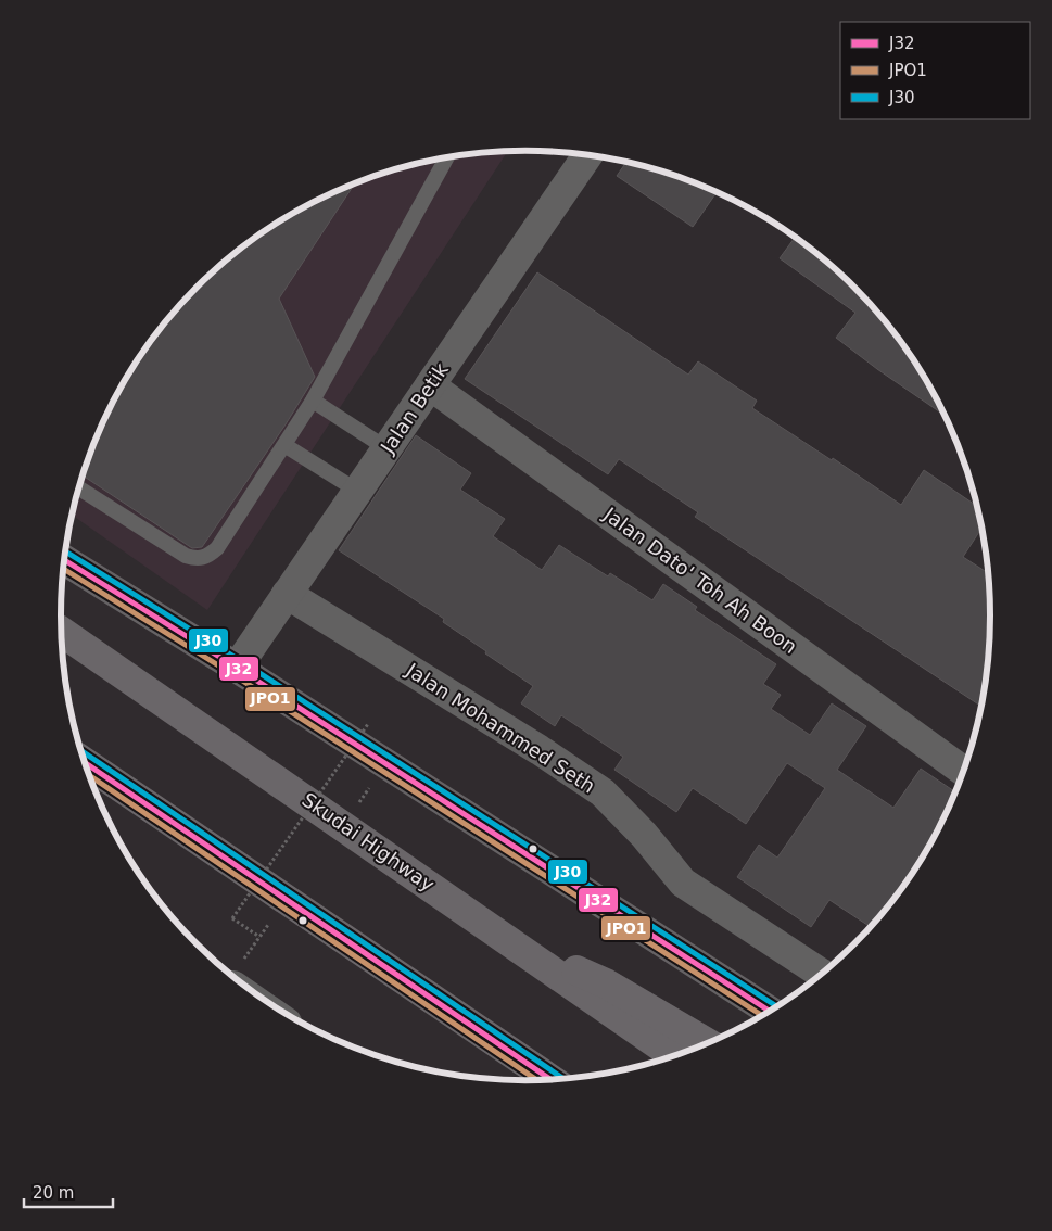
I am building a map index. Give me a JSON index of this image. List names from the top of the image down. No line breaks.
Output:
{"streets":{"highway":["Skudai Highway"],"street":["Jalan Betik","Jalan Dato' Toh Ah Boon","Jalan Mohammed Seth"]},"crossings":[["Jalan Betik","Jalan Dato' Toh Ah Boon"],["Jalan Betik","Jalan Mohammed Seth"]],"lines":["transit line J30","transit line J32","transit line JPO1"],"legend":["J32","JPO1","J30"],"scale_bar":"20 m"}
